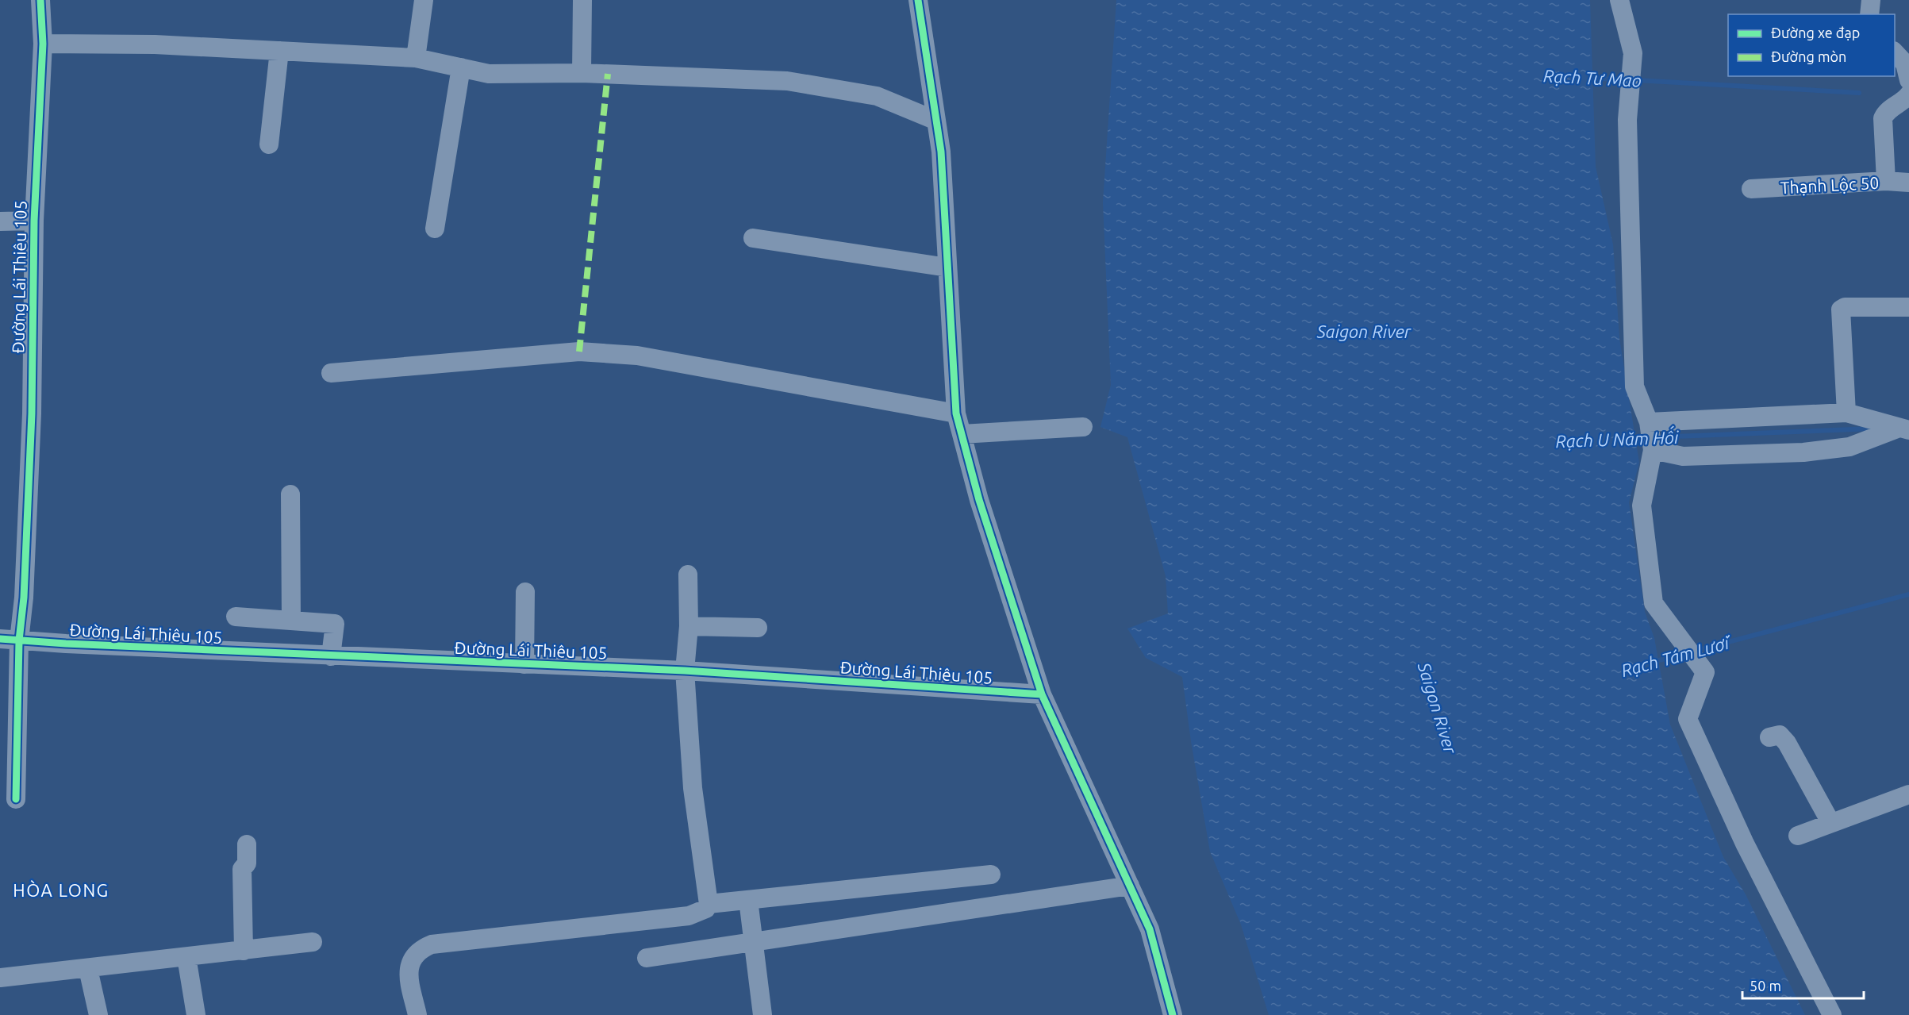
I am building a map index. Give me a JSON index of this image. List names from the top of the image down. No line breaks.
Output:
{"streets":{"street":["Thạnh Lộc 50","Đường Lái Thiêu 105"]},"districts":["HÒA LONG"],"water":["Rạch Tư Mao","Saigon River","Rạch U Năm Hối","Rạch Tám Lưới"],"legend":["Đường xe đạp","Đường mòn"],"scale_bar":"50 m"}
